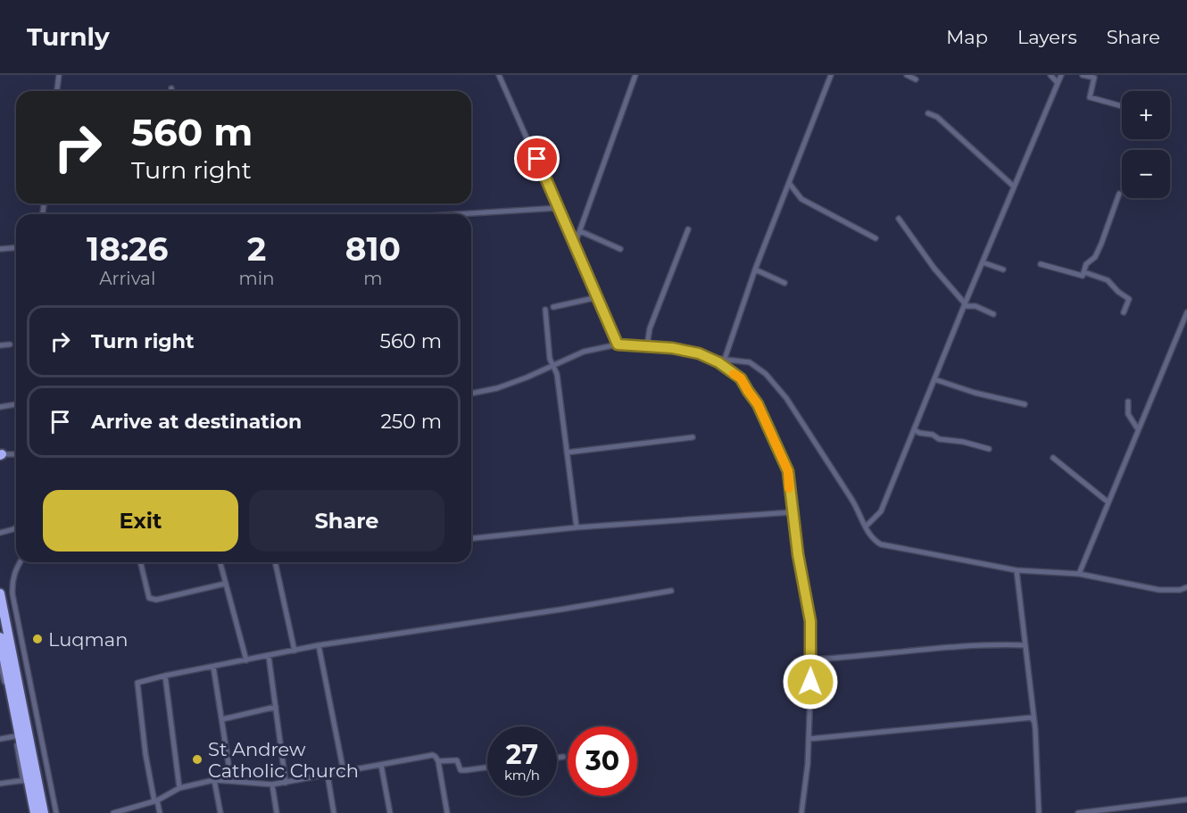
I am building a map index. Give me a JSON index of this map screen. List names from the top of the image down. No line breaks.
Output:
{"places":["Luqman","St Andrew Catholic Church"],"page":{"header":"Turnly","nav":["Map","Layers","Share"],"map_buttons":["+","−"],"turn":["560 m","Turn right"],"eta":["18:26","Arrival","2","min","810","m"],"list":[{"name":"Turn right","value":"560 m"},{"name":"Arrive at destination","value":"250 m"}],"buttons":["Exit","Share"],"speed":"27 km/h","limit":"30"}}
